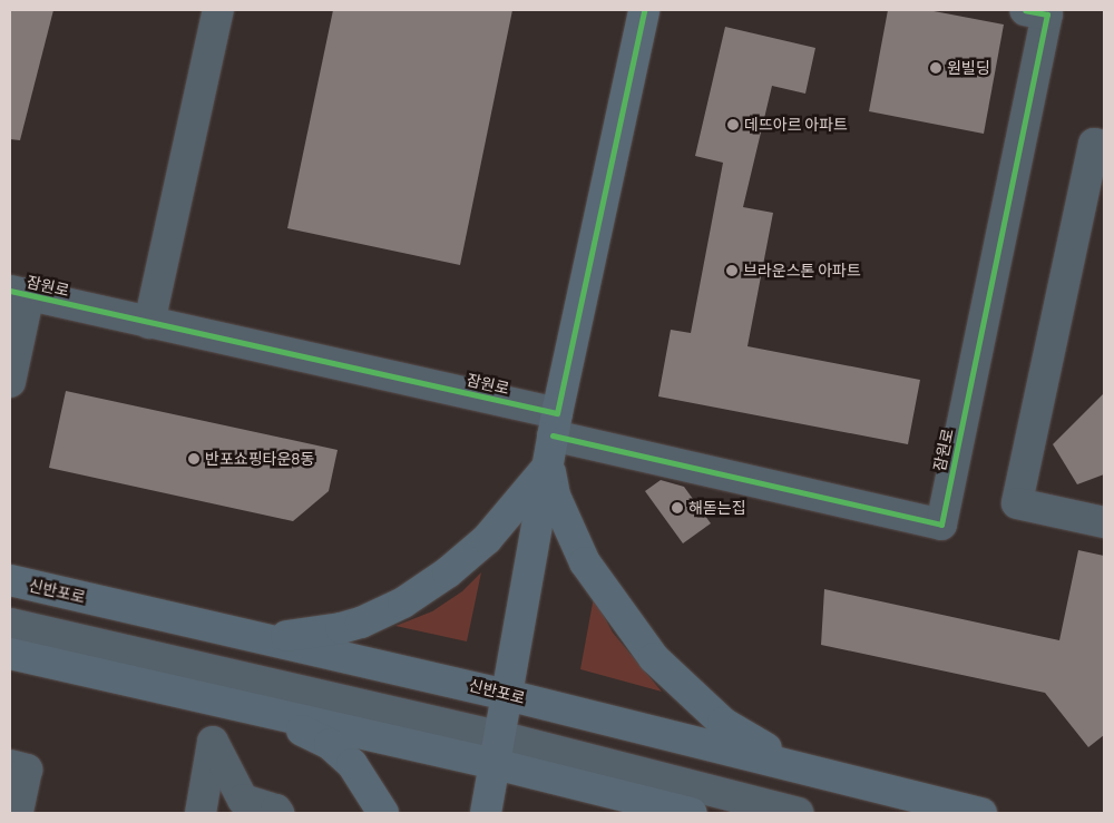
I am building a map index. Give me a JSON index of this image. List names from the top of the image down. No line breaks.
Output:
{"streets":{"main road":["신반포로"],"street":["잠원로"]},"places":["원빌딩","데뜨아르 아파트","브라운스톤 아파트","반포쇼핑타운8동","해돋는집"]}
